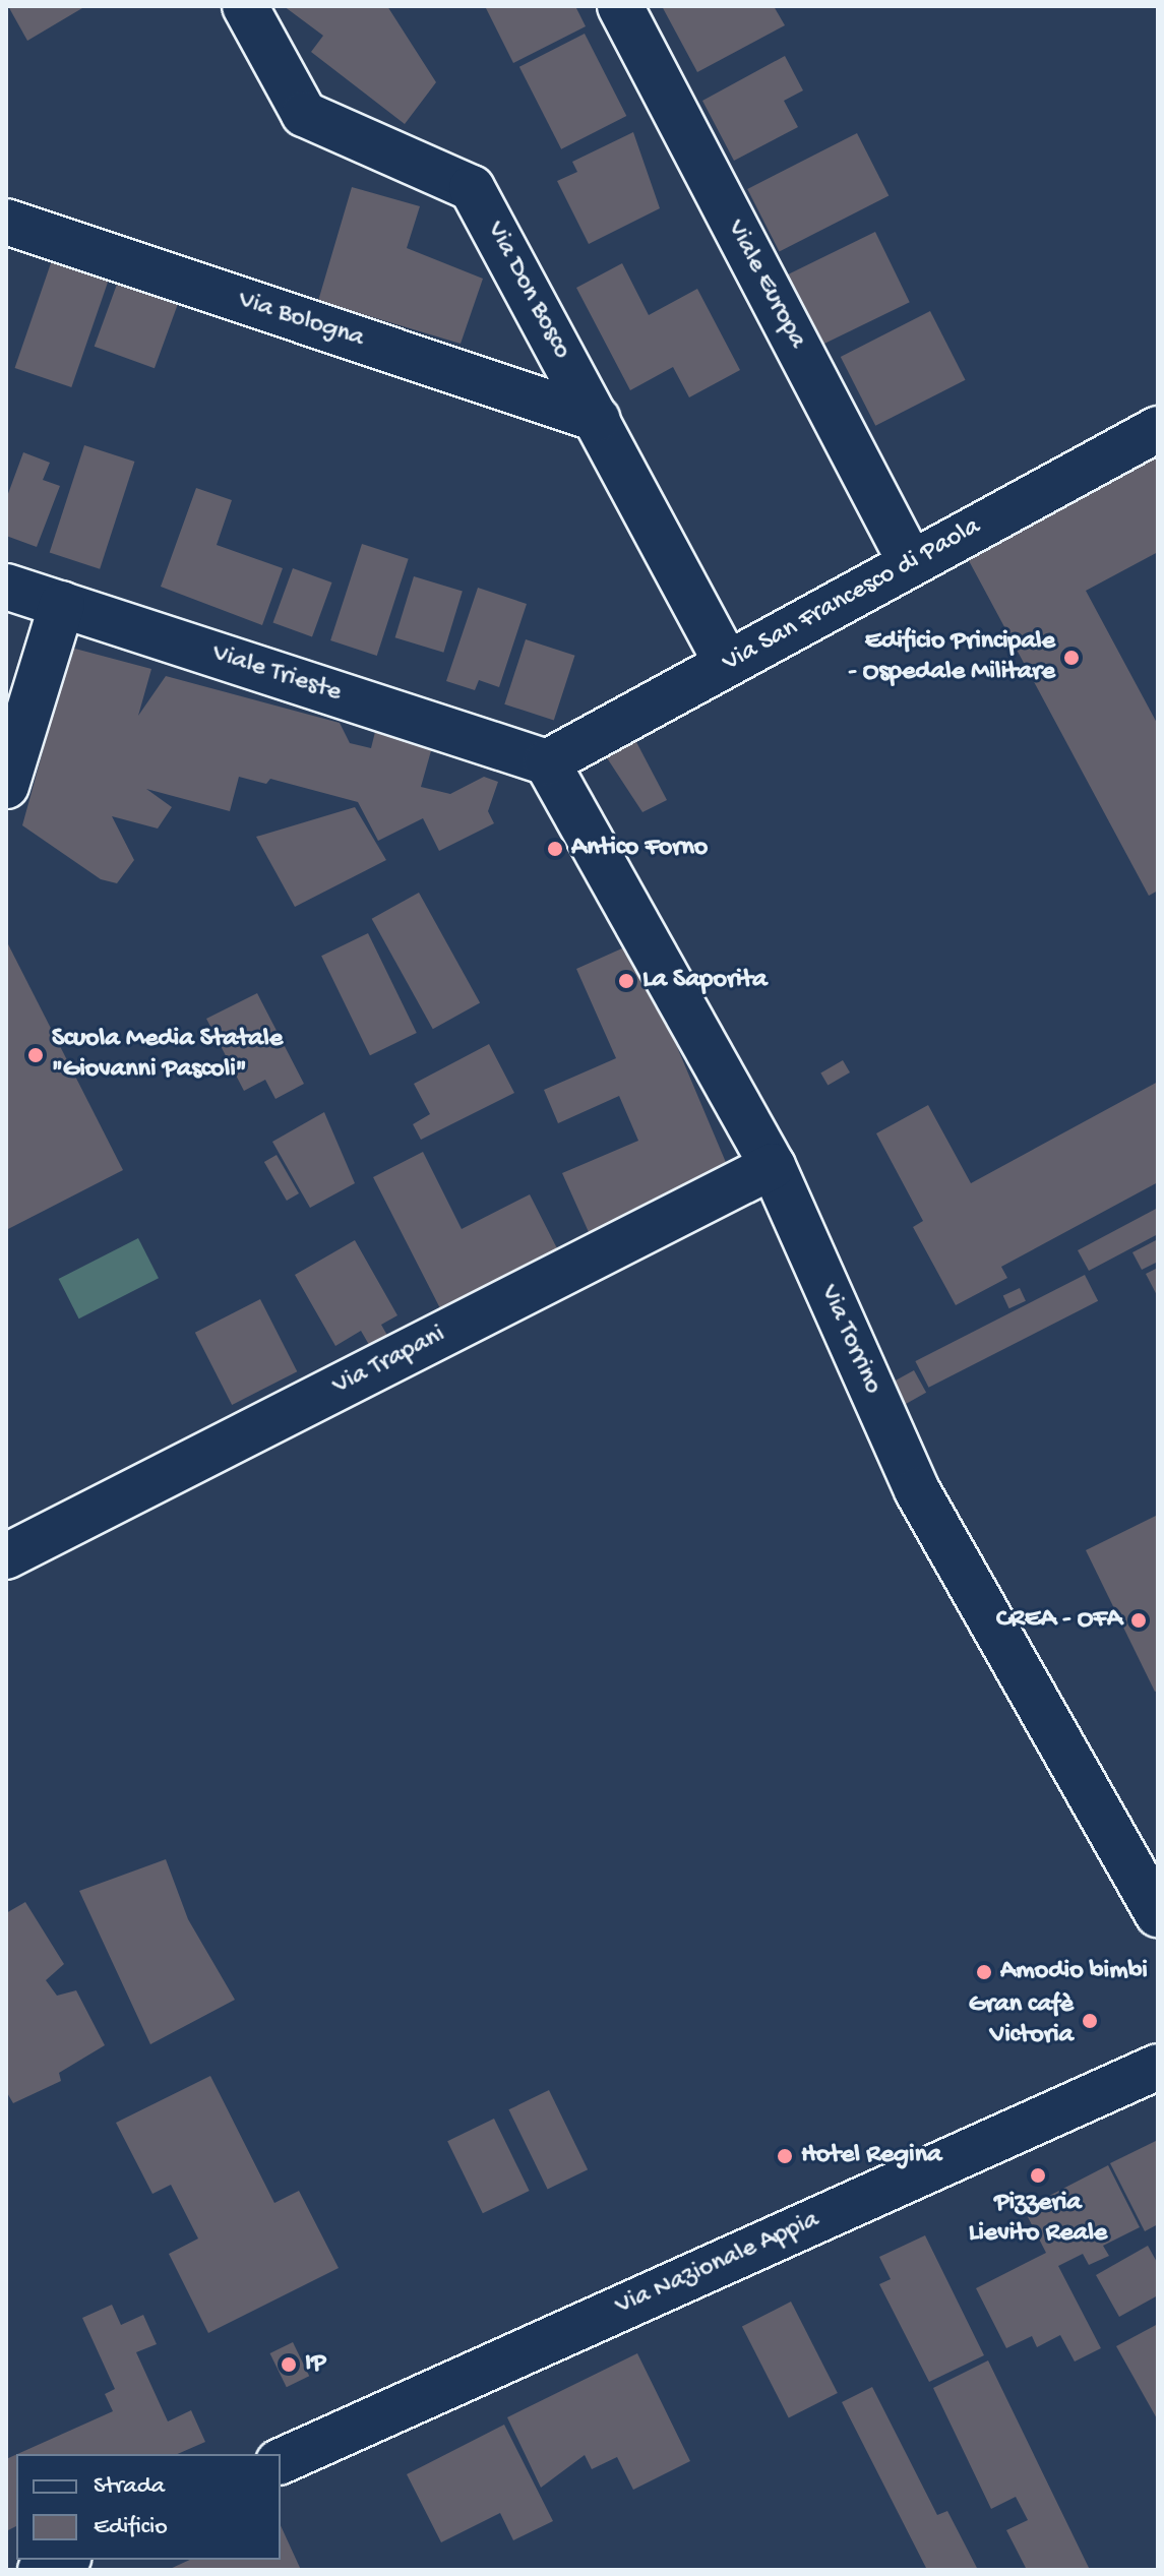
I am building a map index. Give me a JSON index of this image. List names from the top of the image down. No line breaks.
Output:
{"streets":{"street":["Viale Europa","Via Don Bosco","Via Bologna","Via San Francesco di Paola","Viale Trieste","Via Torrino","Via Trapani","Via Nazionale Appia"]},"crossings":[["Viale Europa","Via San Francesco di Paola"],["Via Don Bosco","Via Bologna"],["Via Don Bosco","Via San Francesco di Paola"],["Via San Francesco di Paola","Viale Trieste"],["Via San Francesco di Paola","Via Torrino"],["Viale Trieste","Via Torrino"],["Via Torrino","Via Trapani"]],"places":["Edificio Principale - Ospedale Militare","Antico Forno","La Saporita","Scuola Media Statale \"Giovanni Pascoli\"","CREA - OFA","Amodio bimbi","Gran cafè Victoria","Hotel Regina","Pizzeria Lievito Reale","IP"],"legend":["Strada","Edificio"]}
